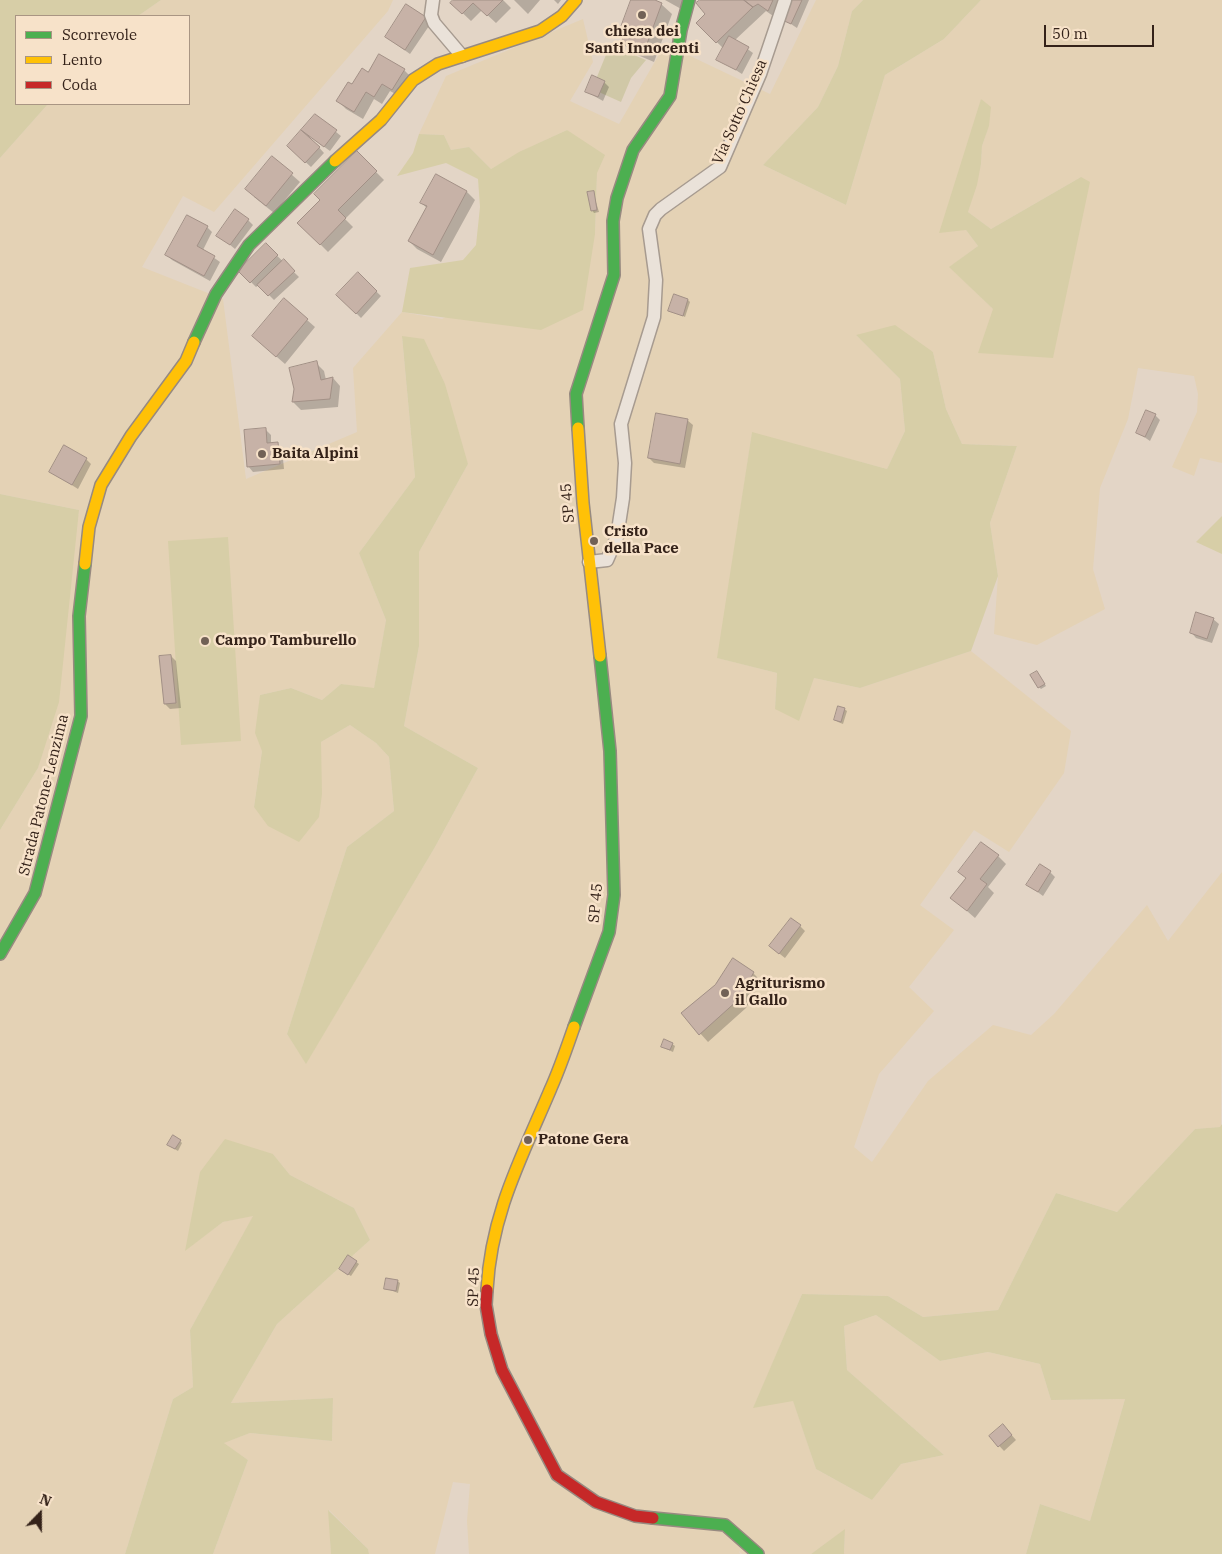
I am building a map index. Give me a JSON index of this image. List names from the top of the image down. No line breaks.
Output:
{"streets":{"street":["Via Sotto Chiesa","SP 45","Strada Patone-Lenzima"]},"crossings":[["Via Sotto Chiesa","SP 45"]],"places":["chiesa dei Santi Innocenti","Baita Alpini","Cristo della Pace","Campo Tamburello","Agriturismo il Gallo","Patone Gera"],"legend":["Scorrevole","Lento","Coda"],"scale_bar":"50 m","north":"top"}
